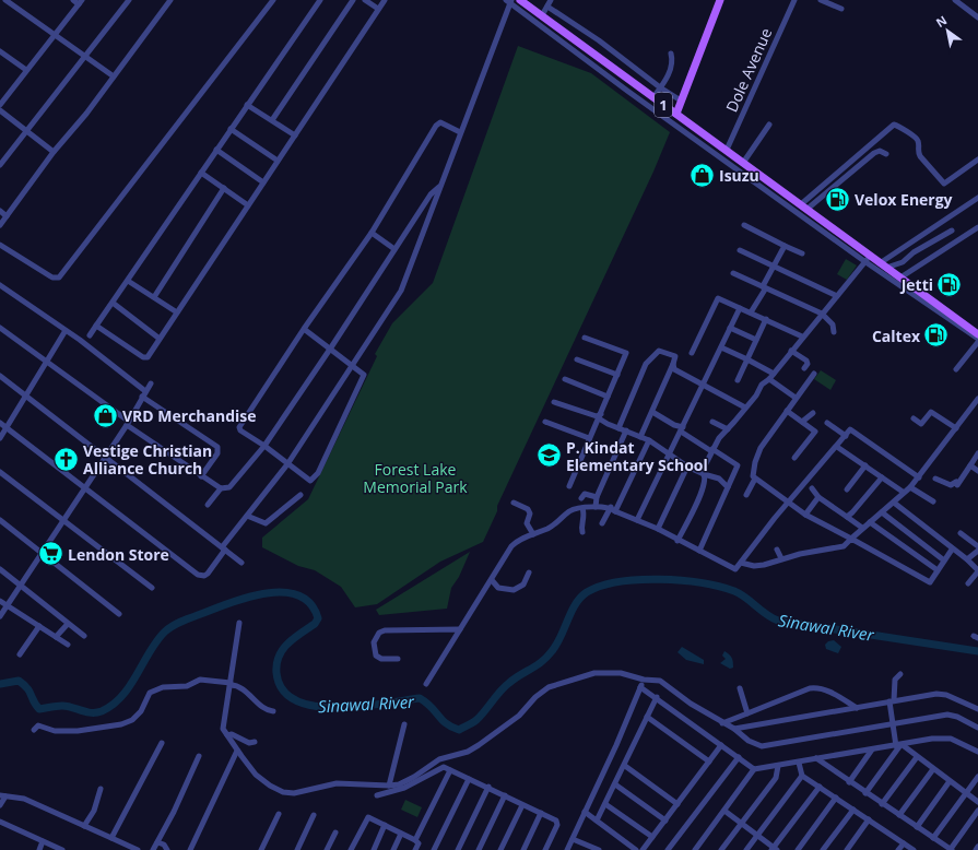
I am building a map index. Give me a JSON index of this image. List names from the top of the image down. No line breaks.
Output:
{"streets":{"main road":["1"],"street":["Dole Avenue"]},"crossings":[["Dole Avenue","1"]],"water":["Sinawal River"],"parks":["Forest Lake Memorial Park"],"places":{"shop":["Isuzu","VRD Merchandise"],"fuel station":["Velox Energy","Jetti","Caltex"],"school or university":["P. Kindat Elementary School"],"church":["Vestige Christian Alliance Church"],"supermarket":["Lendon Store"]},"north":"top left"}
